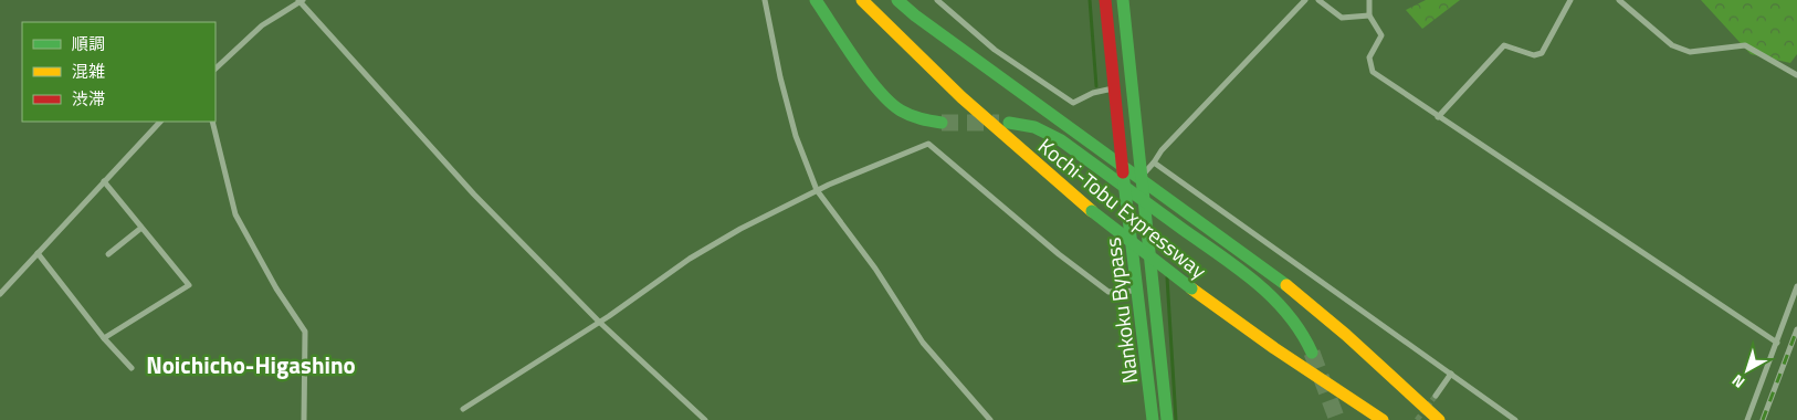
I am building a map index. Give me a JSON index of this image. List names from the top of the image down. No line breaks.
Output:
{"streets":{"highway":["Kochi-Tobu Expressway","Nankoku Bypass"]},"districts":["Noichicho-Higashino"],"legend":["順調","混雑","渋滞"],"north":"bottom left"}
